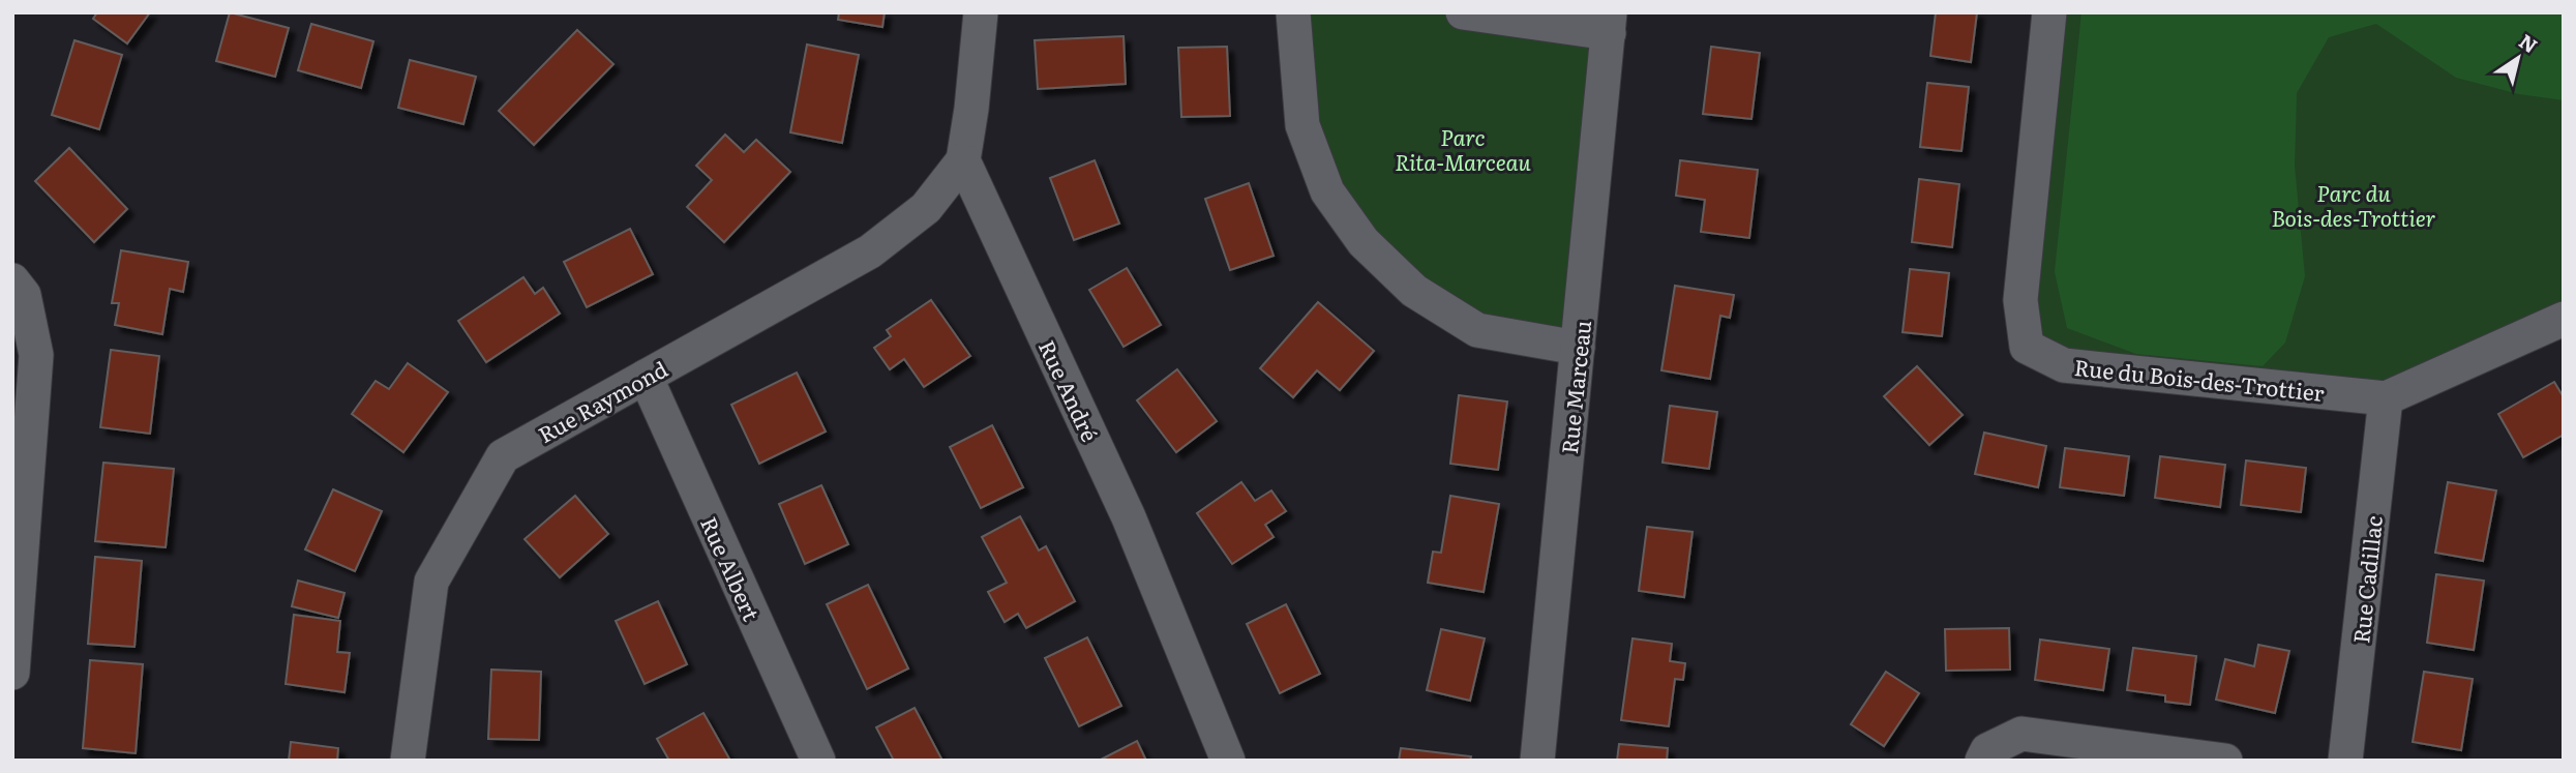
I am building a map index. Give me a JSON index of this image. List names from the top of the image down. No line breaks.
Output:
{"streets":{"street":["Rue du Bois-des-Trottier","Rue Marceau","Rue André","Rue Raymond","Rue Albert","Rue Cadillac"]},"crossings":[["Rue du Bois-des-Trottier","Rue Cadillac"],["Rue André","Rue Raymond"],["Rue Raymond","Rue Albert"]],"parks":["Parc Rita-Marceau","Parc du Bois-des-Trottier"],"north":"top right"}
